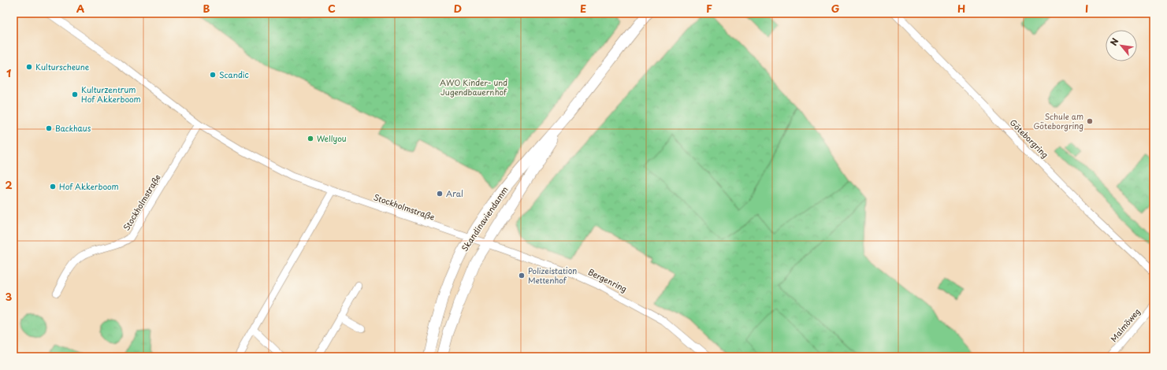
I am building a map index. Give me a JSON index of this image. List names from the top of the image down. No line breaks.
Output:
{"streets":{"main road":["Skandinaviendamm"],"street":["Göteborgring","Stockholmstraße","Bergenring","Malmöweg"]},"crossings":[["Stockholmstraße","Skandinaviendamm"],["Stockholmstraße","Bergenring"],["Skandinaviendamm","Bergenring"]],"parks":["AWO Kinder- und Jugendbauernhof"],"places":["Kulturscheune","Scandic","Kulturzentrum Hof Akkerboom","Schule am Göteborgring","Backhaus","Wellyou","Hof Akkerboom","Aral","Polizeistation Mettenhof"],"north":"top left","grid":{"columns":["A","B","C","D","E","F","G","H","I"],"rows":["1","2","3"]}}
